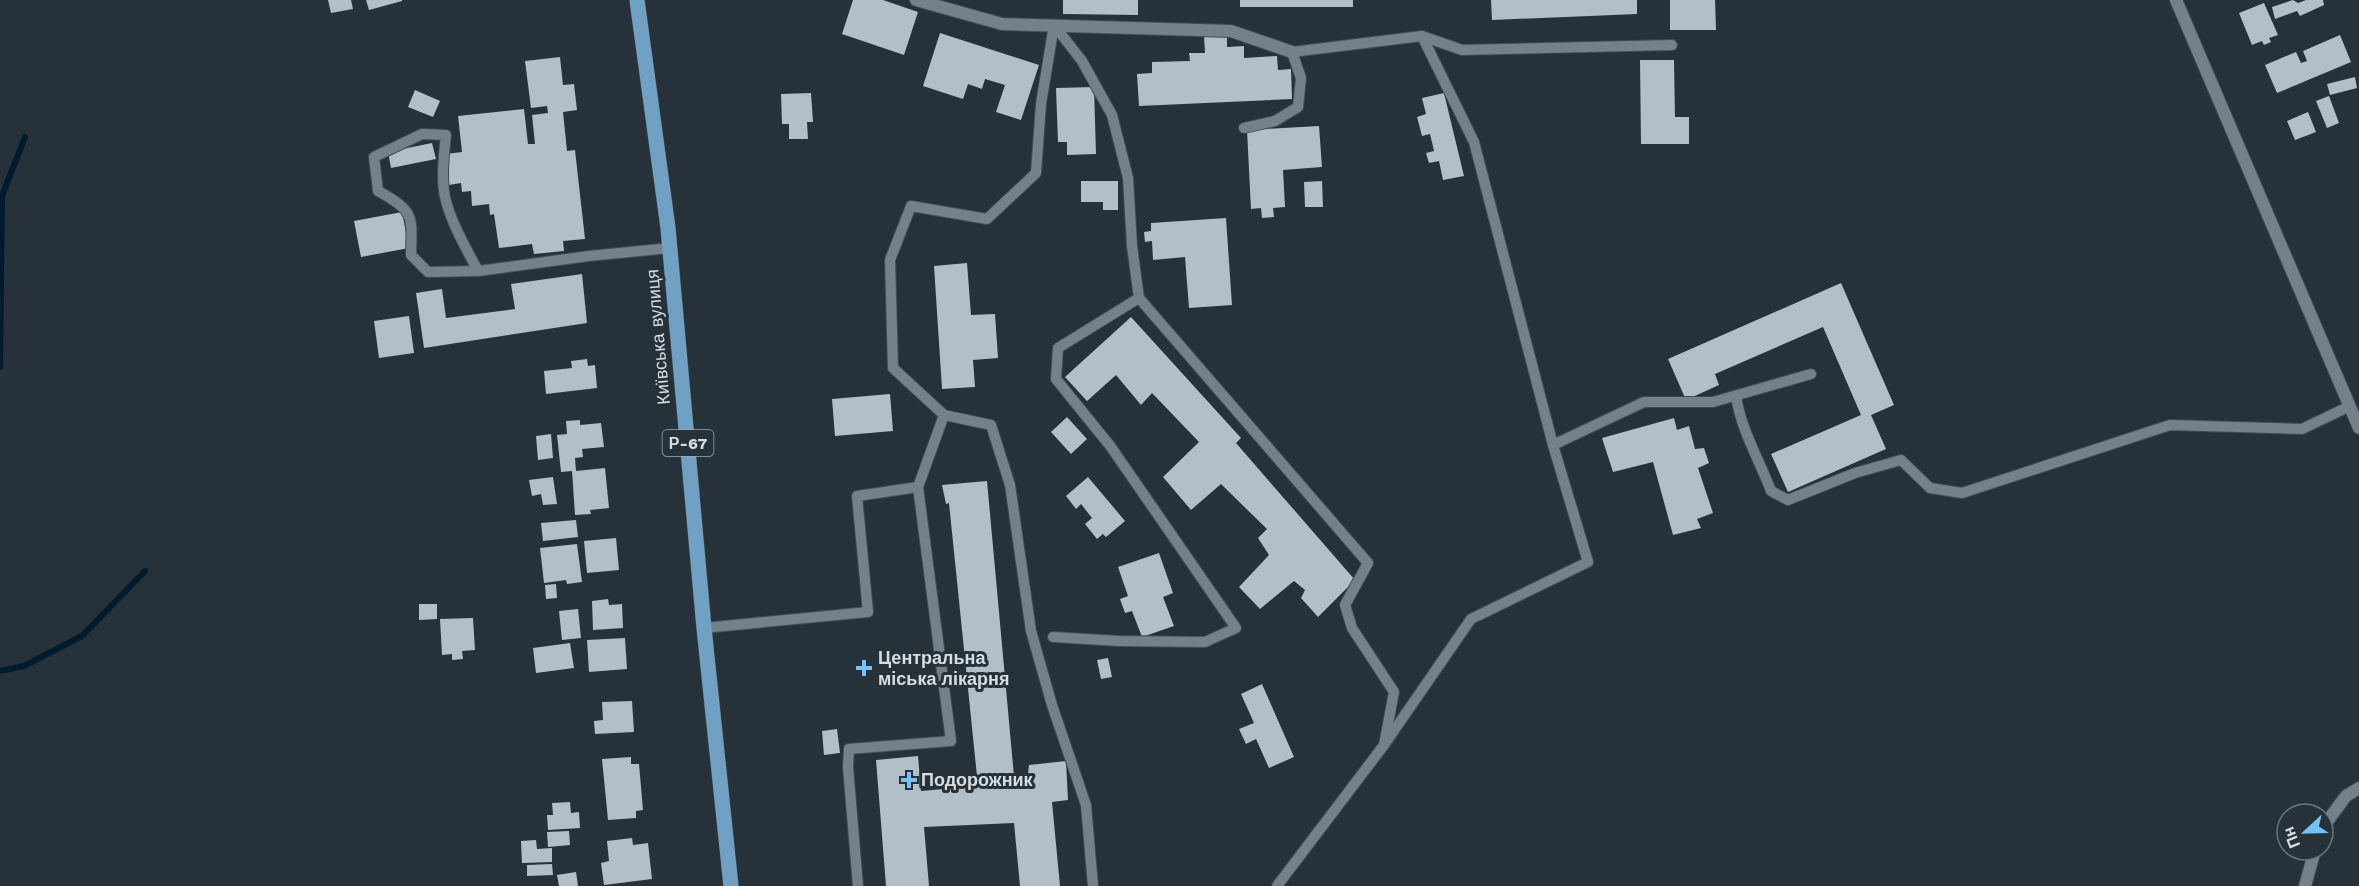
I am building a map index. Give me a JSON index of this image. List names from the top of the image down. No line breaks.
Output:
{"streets":{"main road":["Київська вулиця","Р-67"]},"places":{"health":["Центральна міська лікарня","Подорожник"]},"north":"left"}
